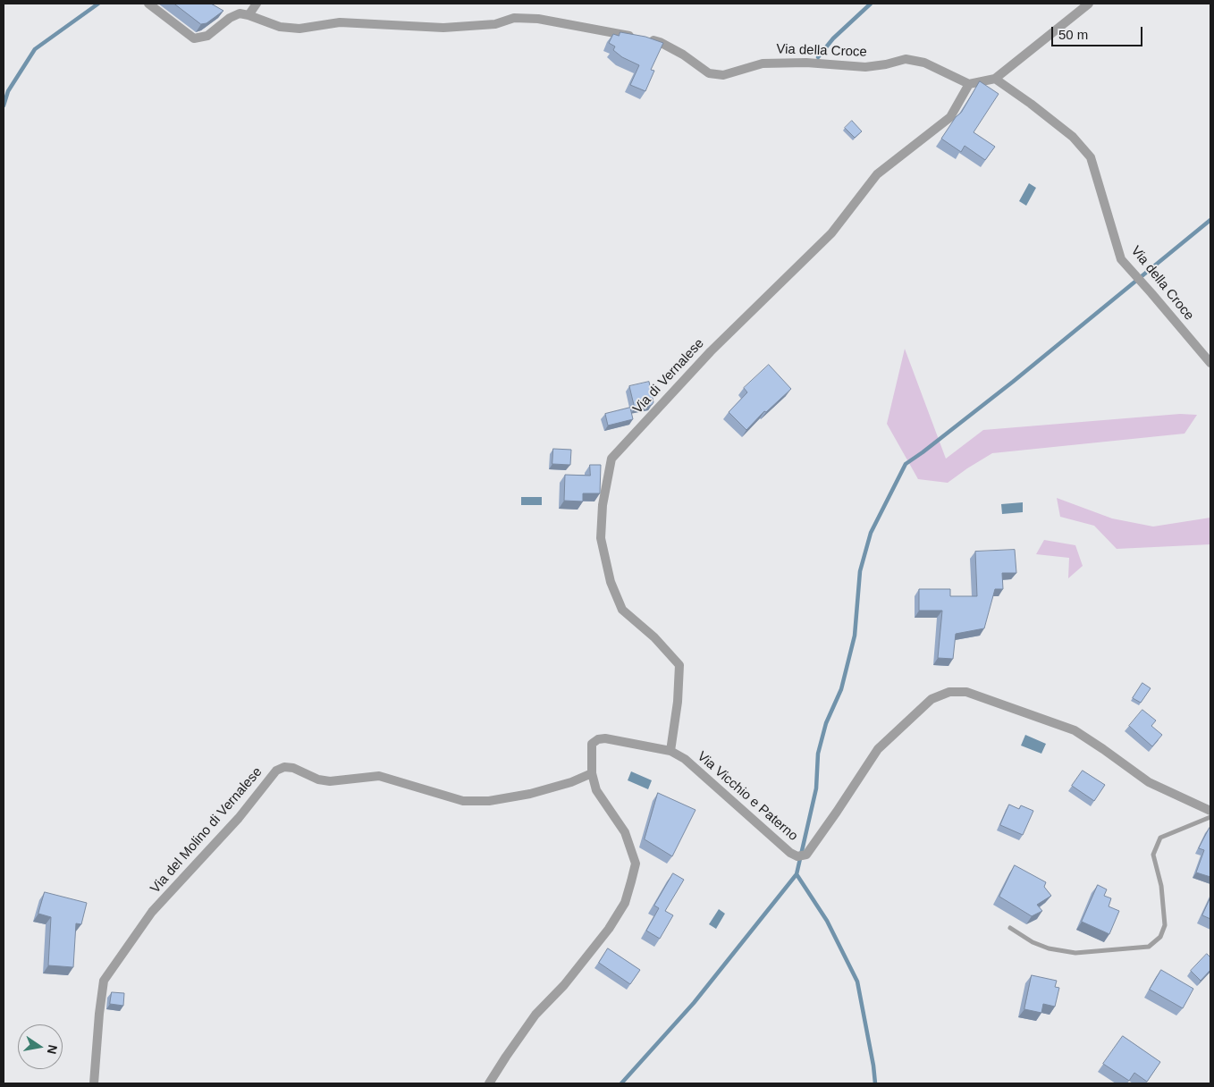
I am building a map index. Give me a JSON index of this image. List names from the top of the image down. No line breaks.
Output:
{"streets":{"street":["Via della Croce","Via di Vernalese","Via Vicchio e Paterno","Via del Molino di Vernalese"]},"crossings":[["Via della Croce","Via di Vernalese"],["Via di Vernalese","Via Vicchio e Paterno"]],"scale_bar":"50 m","north":"right"}
